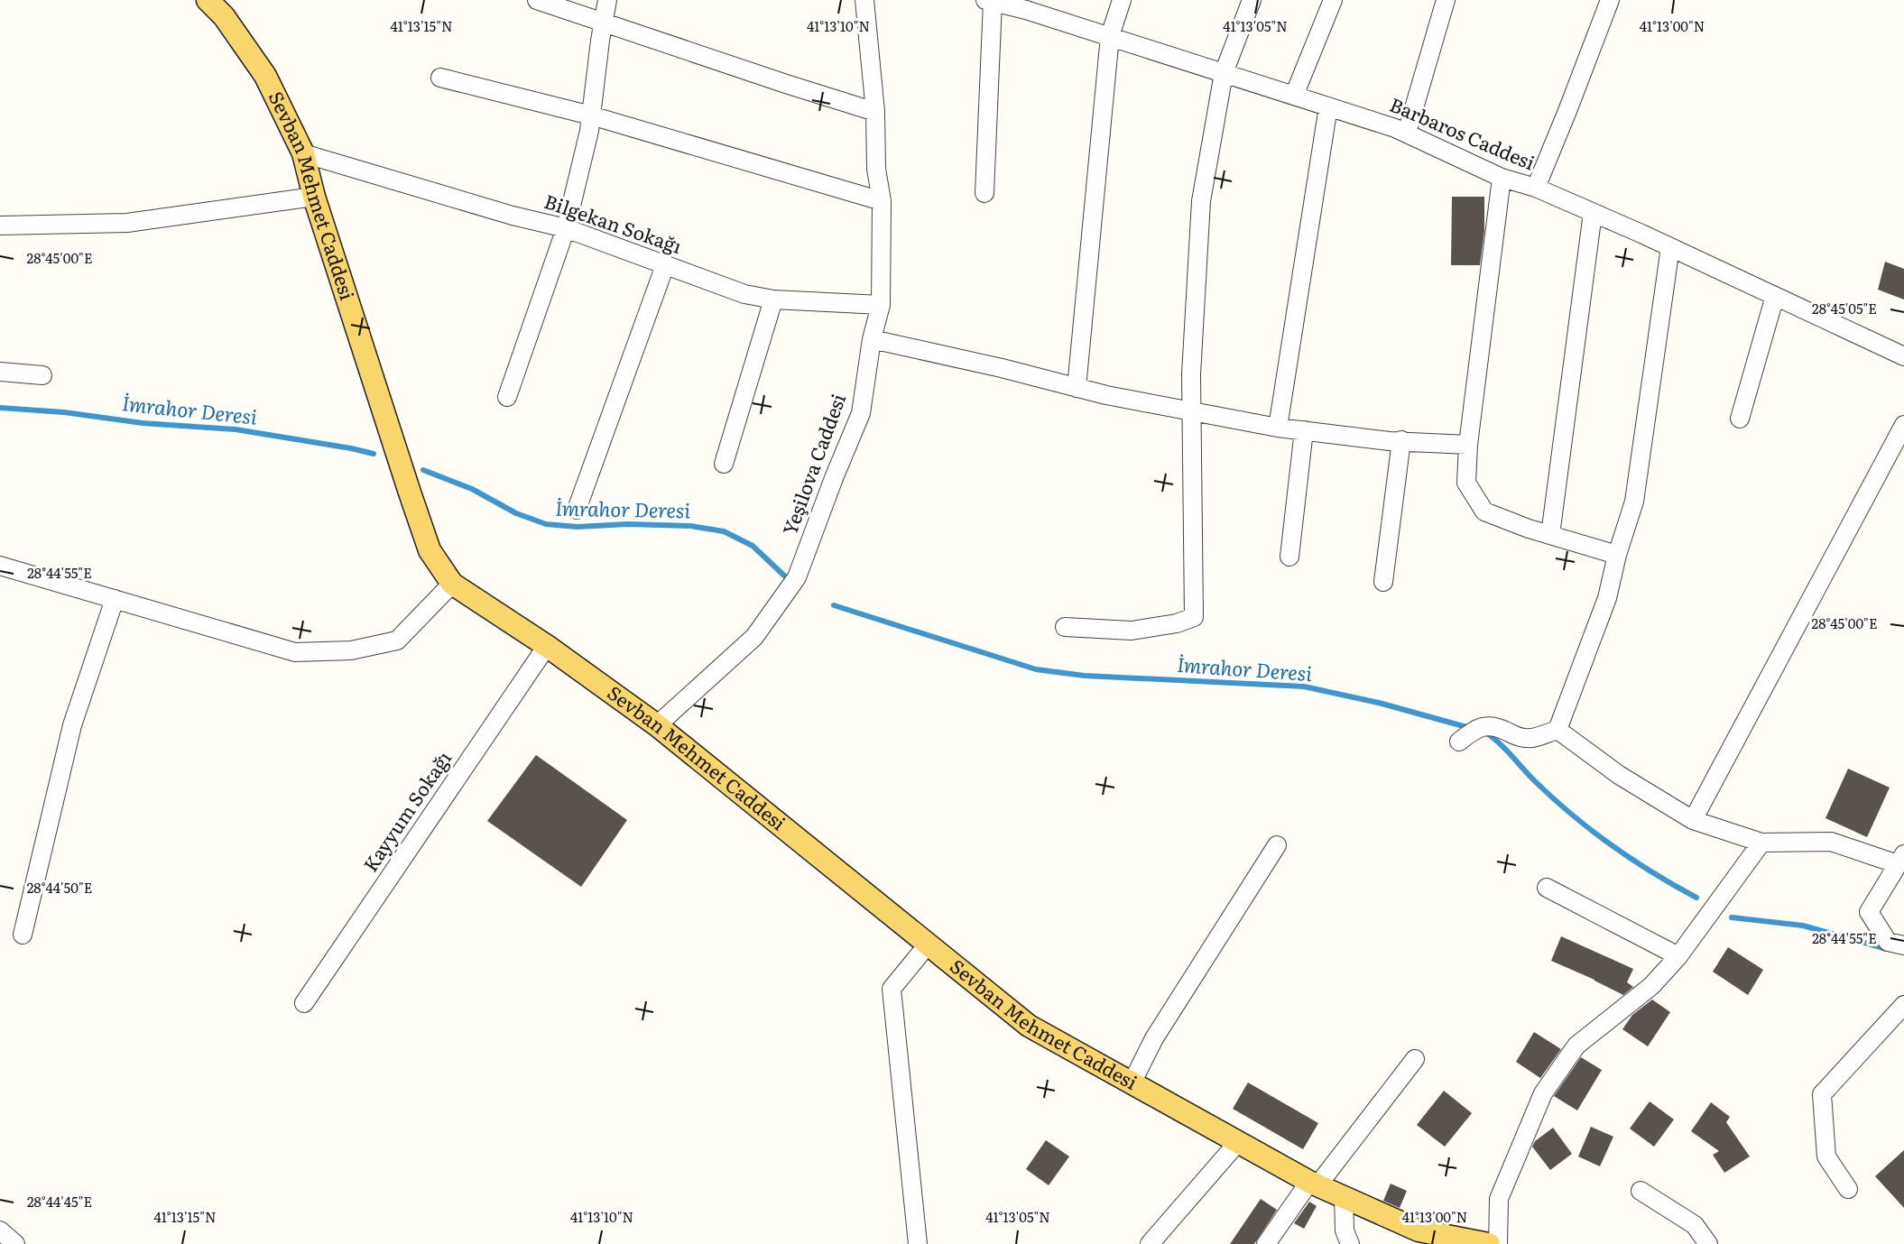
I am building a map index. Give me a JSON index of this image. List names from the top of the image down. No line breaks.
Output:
{"streets":{"main road":["Sevban Mehmet Caddesi"],"street":["Barbaros Caddesi","Bilgekan Sokağı","Yeşilova Caddesi","Kayyum Sokağı"]},"crossings":[["Sevban Mehmet Caddesi","Bilgekan Sokağı"],["Sevban Mehmet Caddesi","Yeşilova Caddesi"],["Sevban Mehmet Caddesi","Kayyum Sokağı"],["Bilgekan Sokağı","Yeşilova Caddesi"]],"water":["İmrahor Deresi"],"coordinates":["41°13'15\"N","41°13'10\"N","41°13'05\"N","41°13'00\"N","28°45'00\"E","28°45'05\"E","28°44'55\"E","28°44'50\"E","28°44'45\"E"]}
